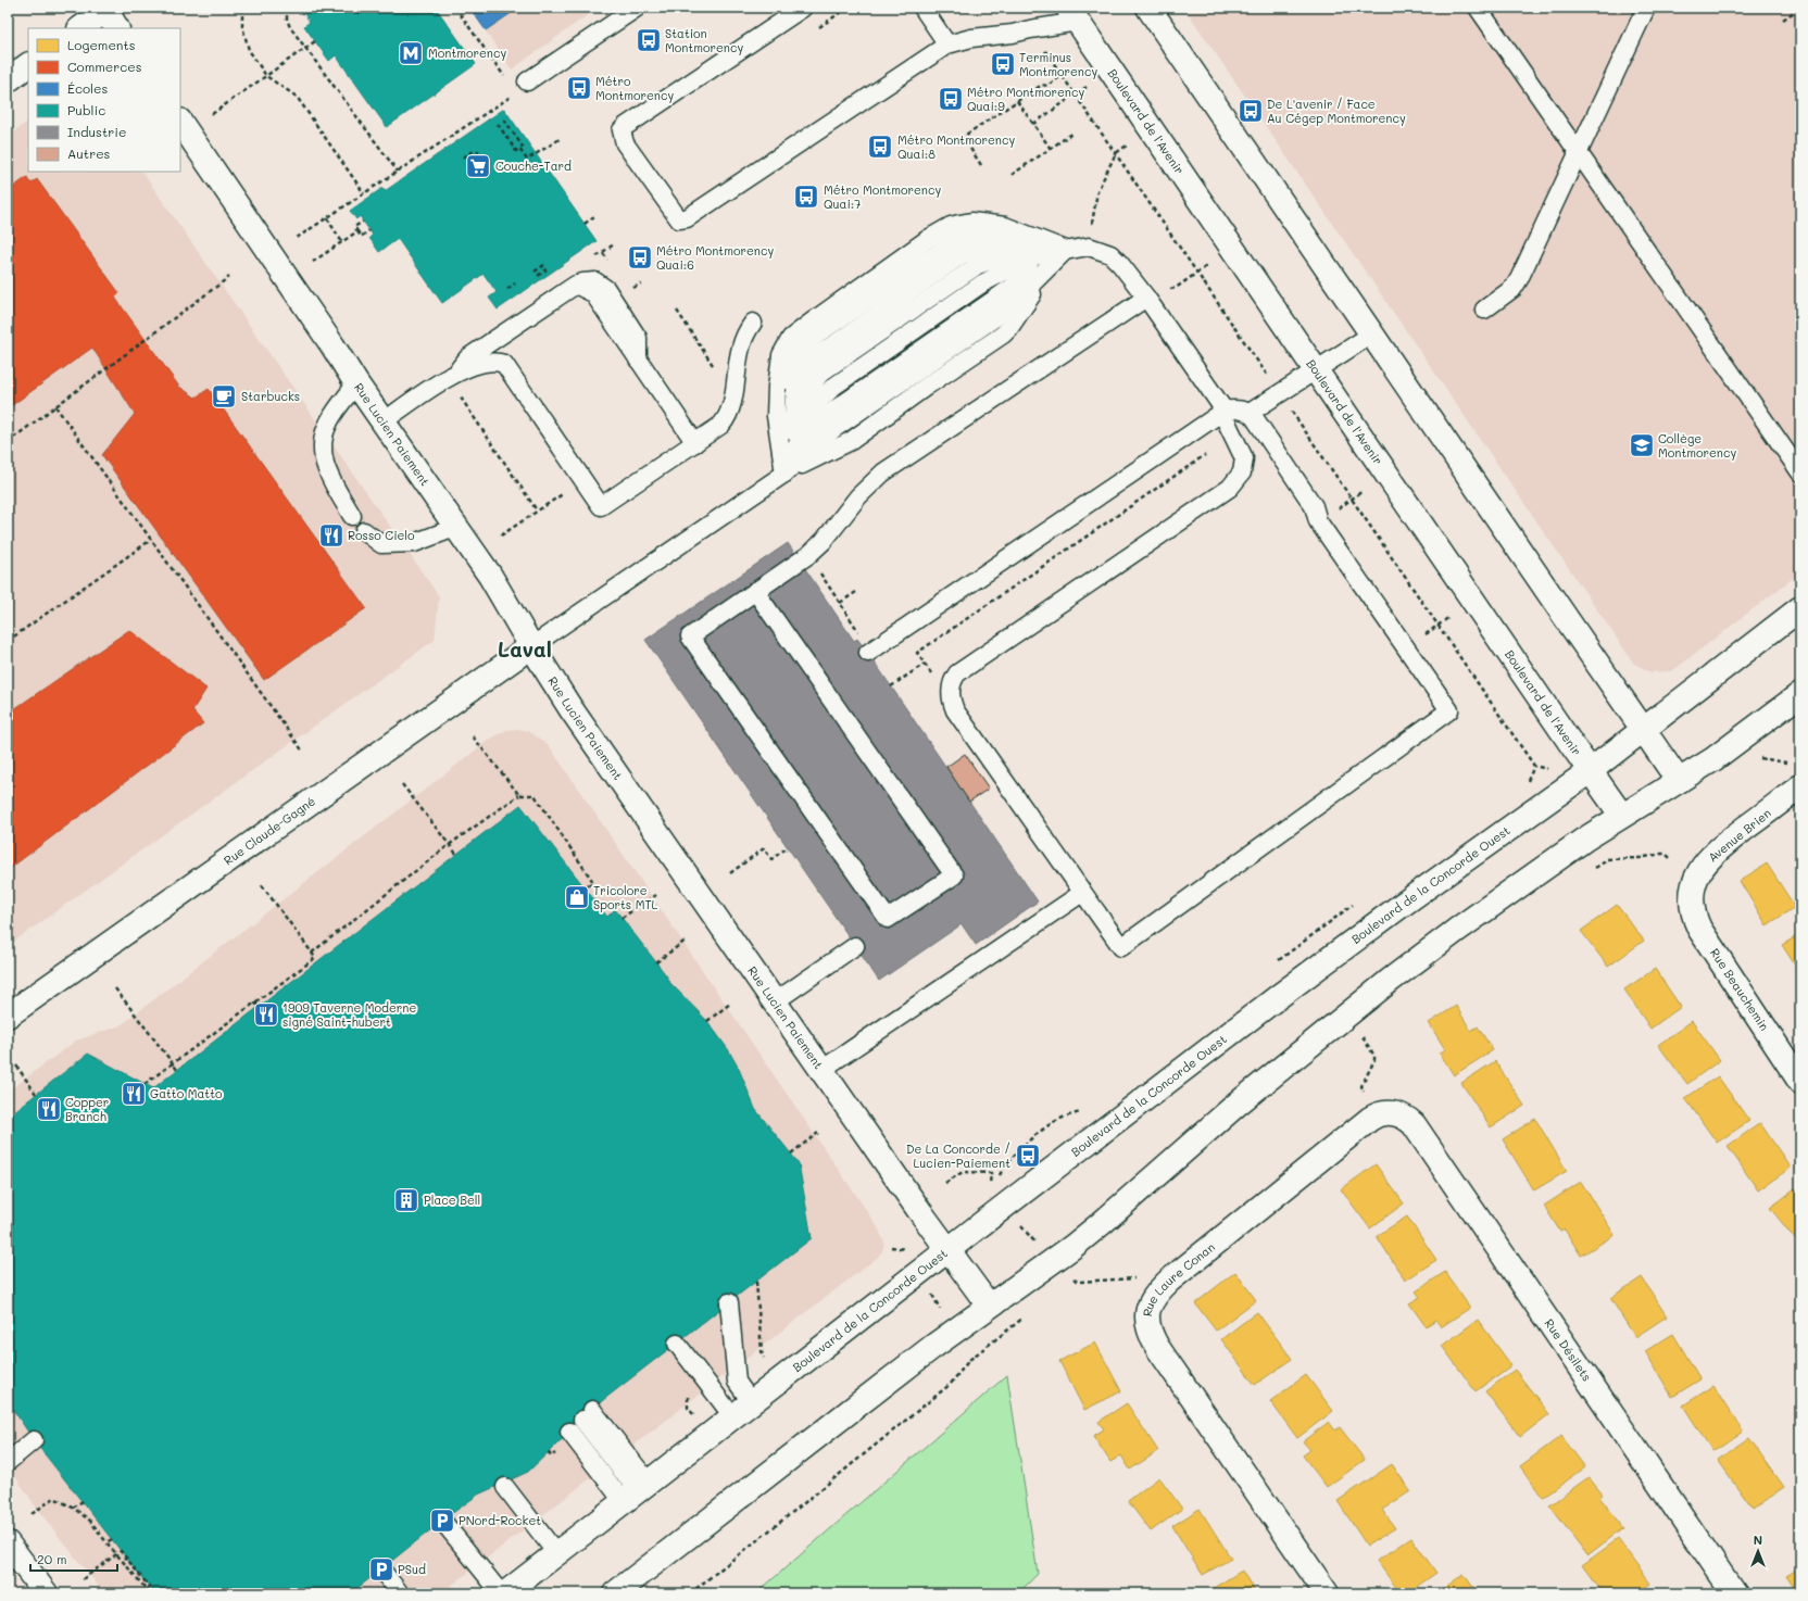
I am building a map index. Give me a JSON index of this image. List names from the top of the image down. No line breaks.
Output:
{"streets":{"street":["Boulevard de l'Avenir","Rue Lucien Paiement","Rue Claude-Gagné","Avenue Brien","Boulevard de la Concorde Ouest","Rue Beauchemin","Rue Laure Conan","Rue Désilets"]},"crossings":[["Boulevard de l'Avenir","Boulevard de la Concorde Ouest"],["Rue Lucien Paiement","Rue Claude-Gagné"],["Rue Lucien Paiement","Boulevard de la Concorde Ouest"],["Avenue Brien","Rue Beauchemin"],["Rue Laure Conan","Rue Désilets"]],"districts":["Laval"],"places":{"bus stop":["Station Montmorency","Terminus Montmorency","Métro Montmorency","Métro Montmorency Quai:9","De L'avenir / Face Au Cégep Montmorency","Métro Montmorency Quai:8","Métro Montmorency Quai:7","Métro Montmorency Quai:6","De La Concorde / Lucien-Paiement"],"metro station":["Montmorency"],"supermarket":["Couche-Tard"],"cafe":["Starbucks"],"school or university":["Collège Montmorency"],"restaurant":["Rosso Cielo","1909 Taverne Moderne signé Saint-hubert","Gatto Matto","Copper Branch"],"shop":["Tricolore Sports MTL"],"building":["Place Bell"],"parking":["PNord-Rocket","PSud"]},"legend":["Logements","Commerces","Écoles","Public","Industrie","Autres"],"scale_bar":"20 m","north":"top"}
